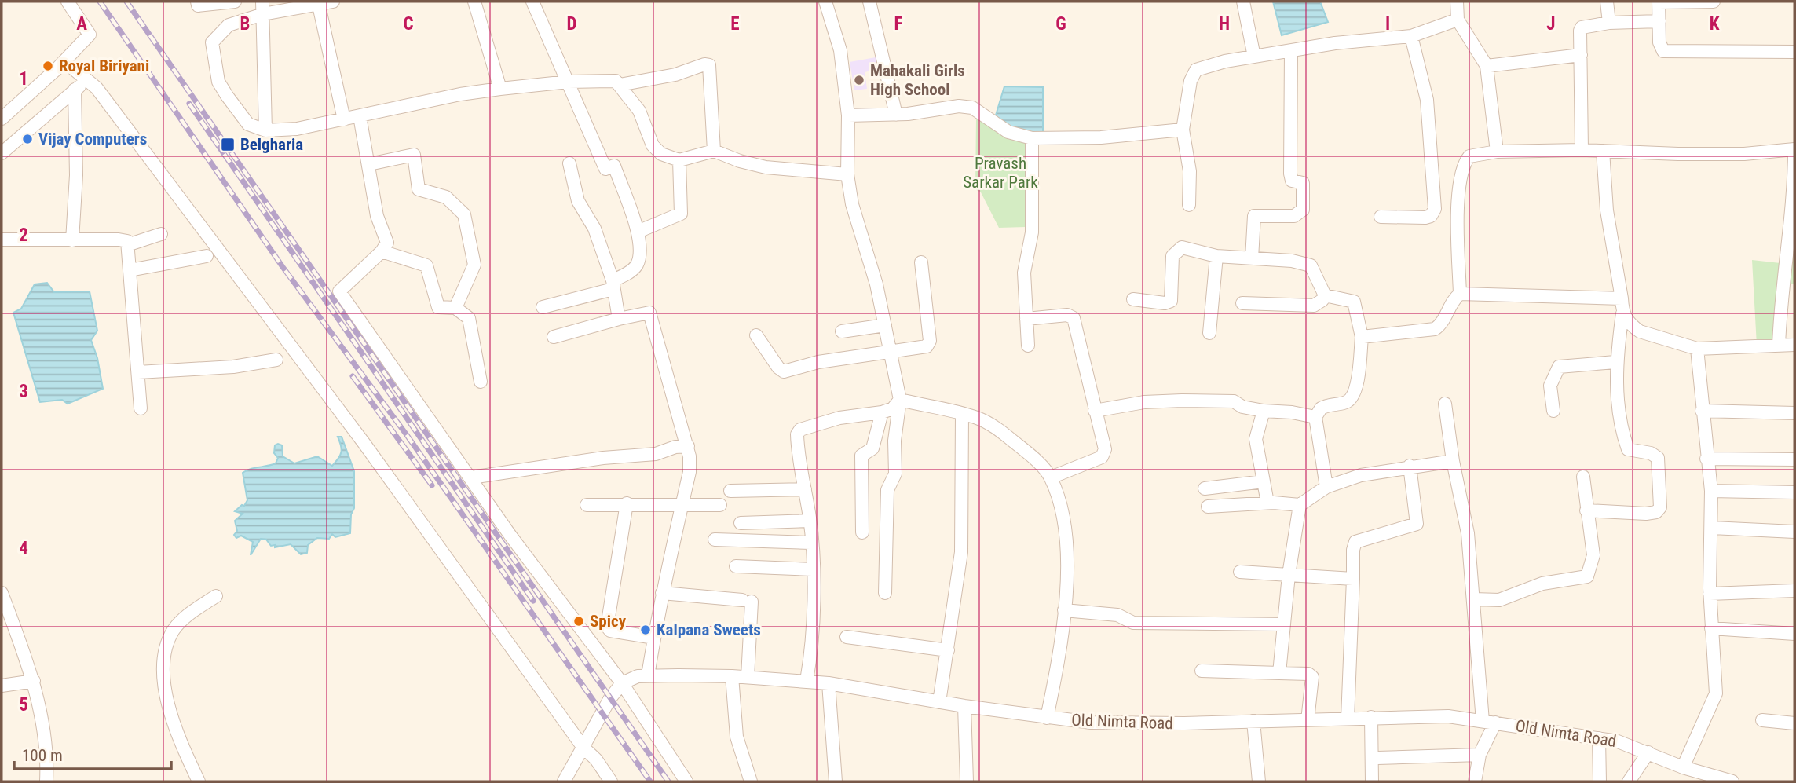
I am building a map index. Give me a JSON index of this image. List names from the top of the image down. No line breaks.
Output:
{"streets":{"street":["Old Nimta Road"]},"parks":["Pravash Sarkar Park"],"places":{"other":["Royal Biriyani","Mahakali Girls High School","Vijay Computers","Spicy","Kalpana Sweets"],"transit":["Belgharia"]},"scale_bar":"100 m","grid":{"columns":["A","B","C","D","E","F","G","H","I","J","K"],"rows":["1","2","3","4","5"]}}
